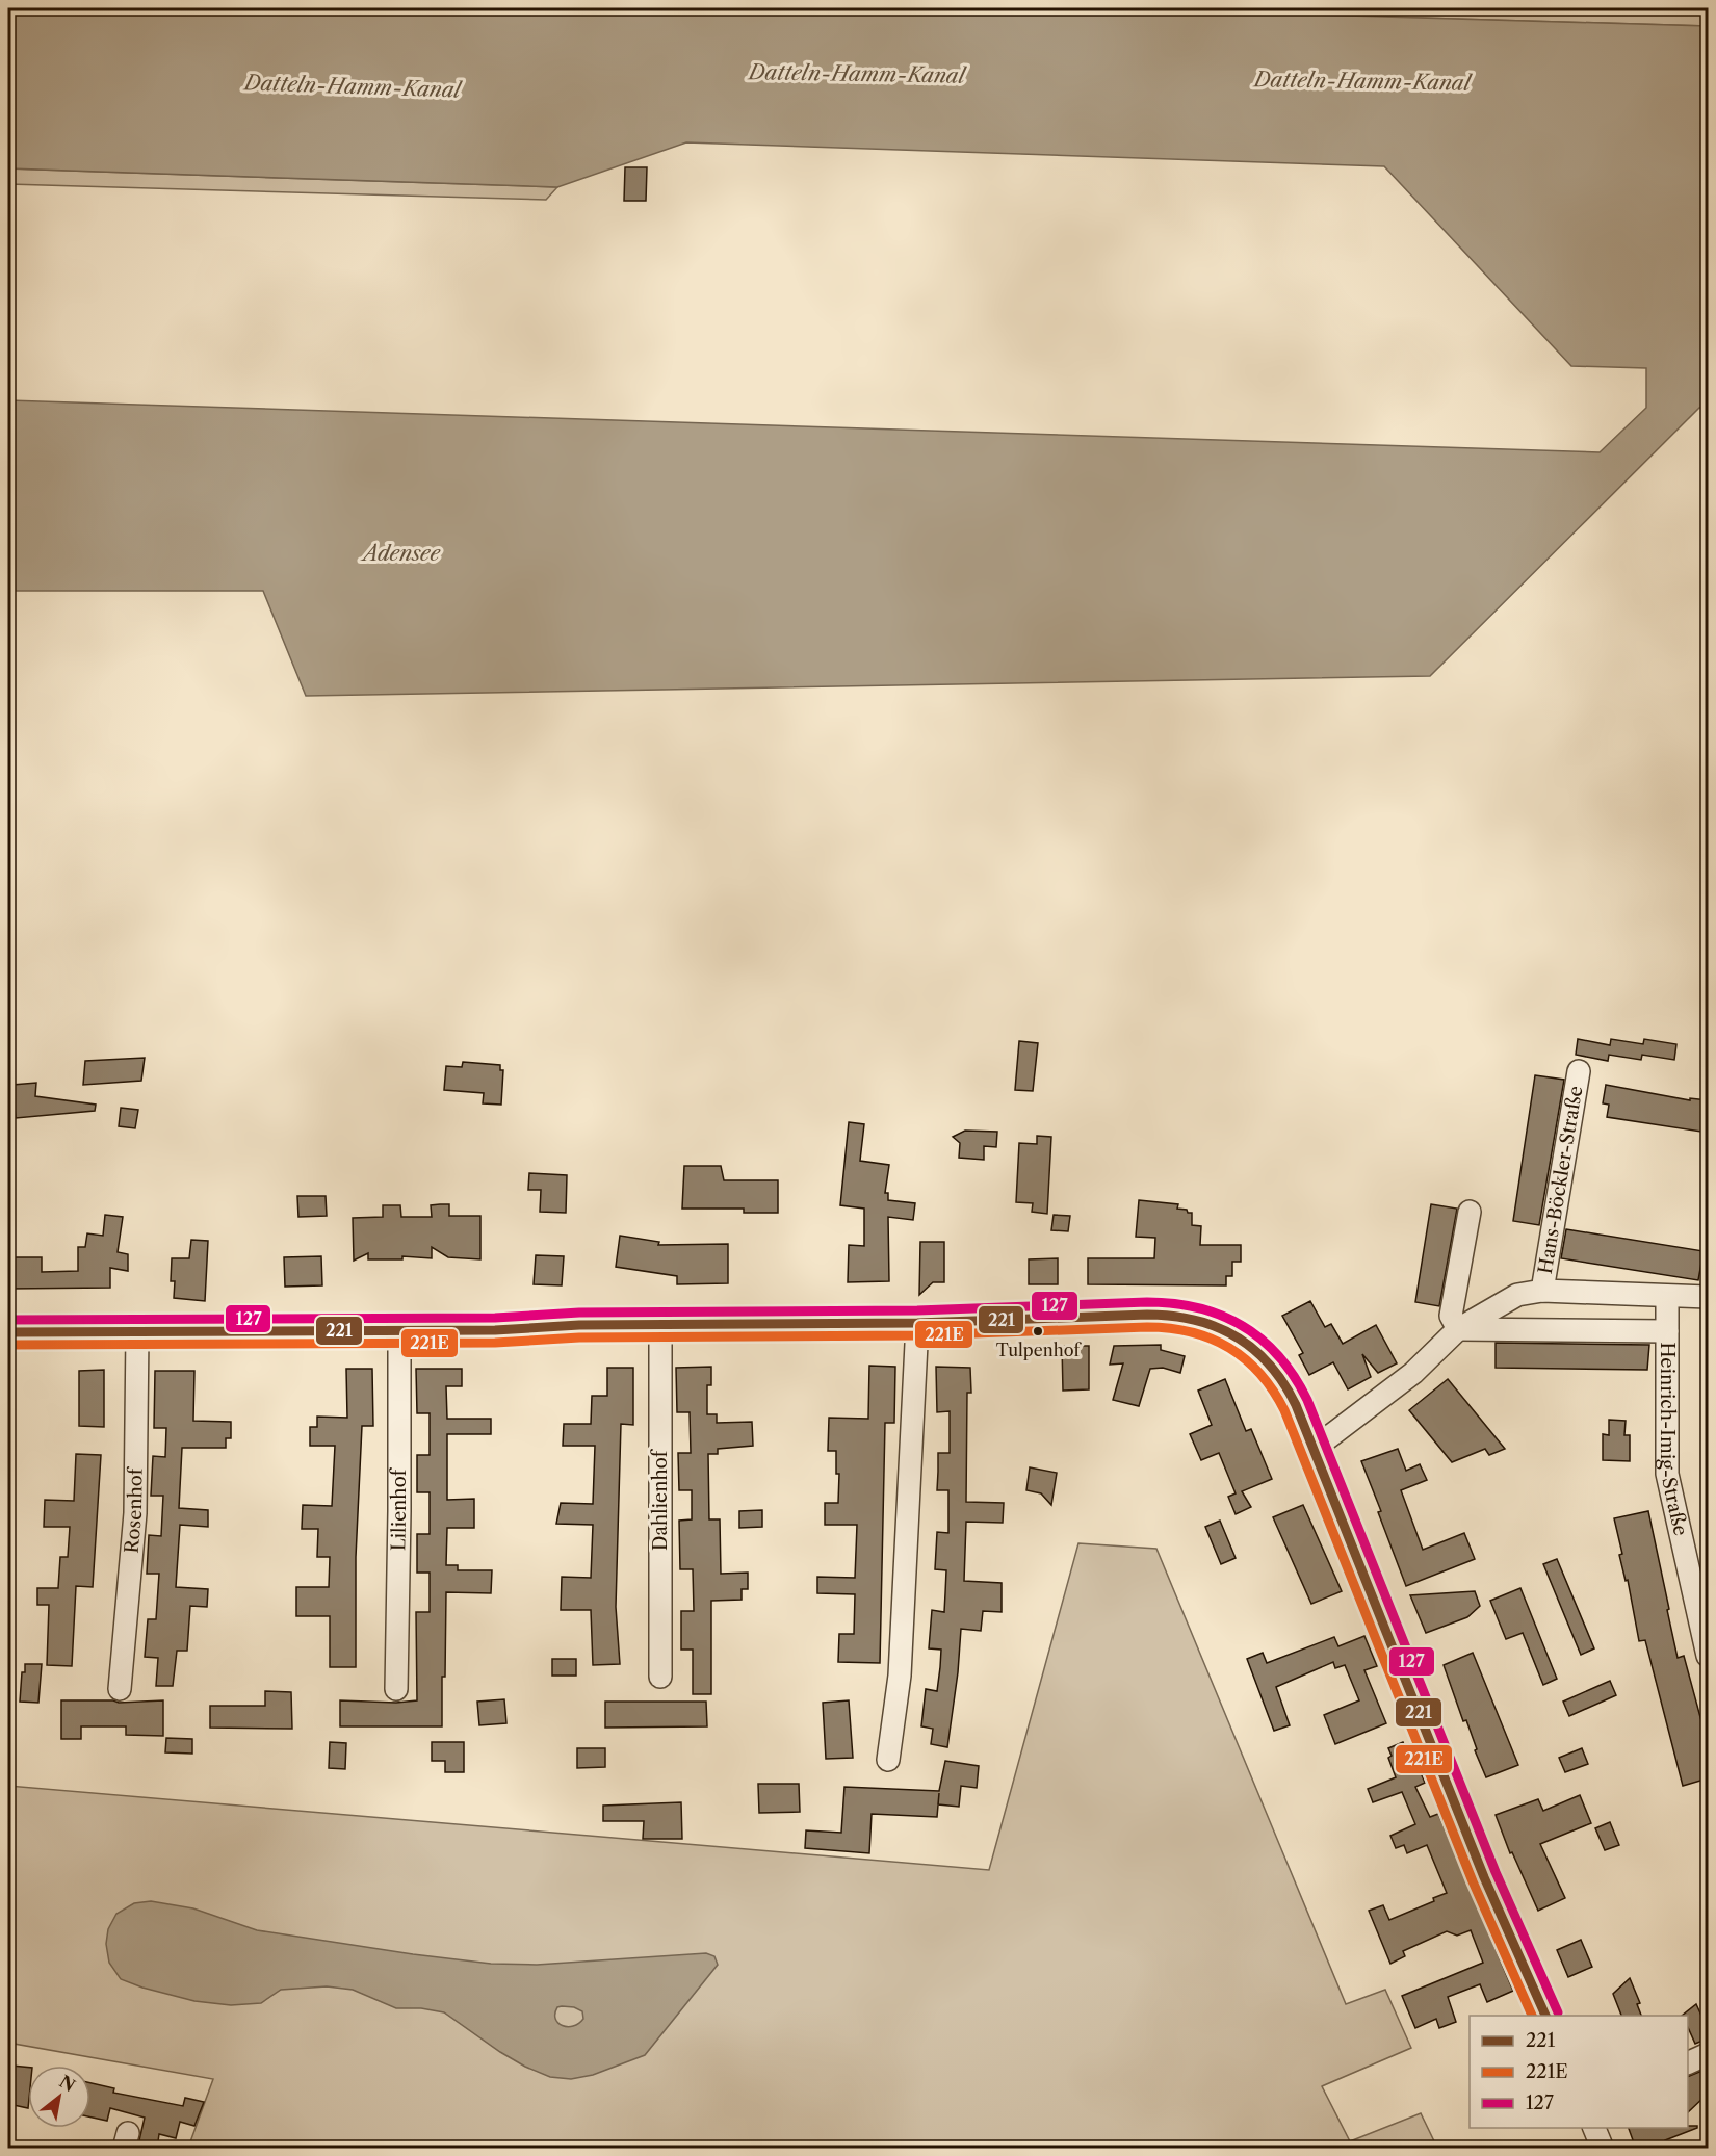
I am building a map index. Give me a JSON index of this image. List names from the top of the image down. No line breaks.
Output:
{"streets":{"street":["Hans-Böckler-Straße","Heinrich-Imig-Straße","Dahlienhof","Rosenhof","Lilienhof"]},"crossings":[["Hans-Böckler-Straße","Heinrich-Imig-Straße"]],"water":["Datteln-Hamm-Kanal","Adensee"],"places":["Tulpenhof"],"lines":["transit line 127","transit line 221","transit line 221E"],"legend":["221","221E","127"],"north":"top right"}
